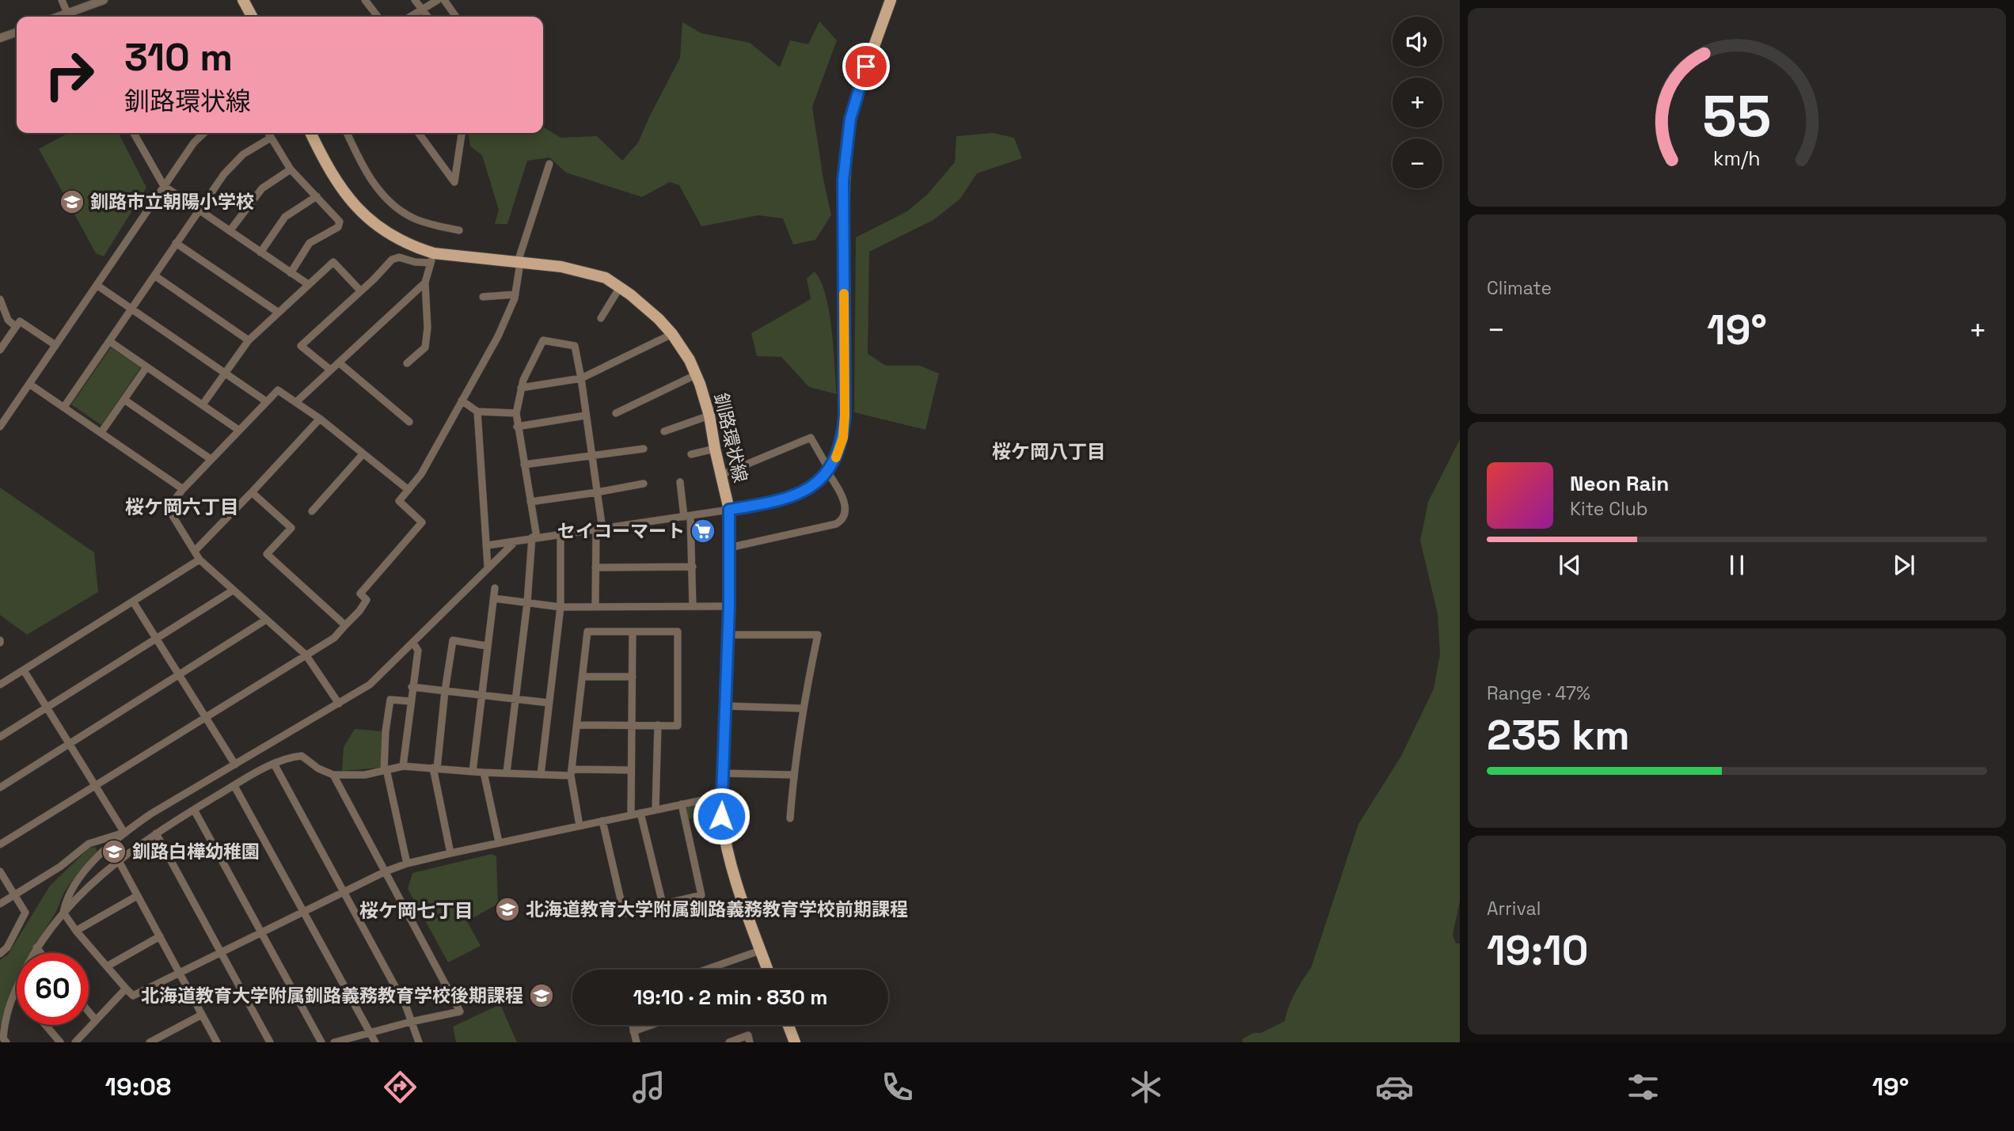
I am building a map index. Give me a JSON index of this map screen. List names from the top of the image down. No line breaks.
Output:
{"streets":{"main road":["釧路環状線"]},"districts":["桜ケ岡八丁目","桜ケ岡六丁目","桜ケ岡七丁目"],"places":{"school or university":["釧路市立朝陽小学校","釧路白樺幼稚園","北海道教育大学附属釧路義務教育学校前期課程","北海道教育大学附属釧路義務教育学校後期課程"],"supermarket":["セイコーマート"]},"page":{"map_buttons":["+","−"],"turn":["310 m","釧路環状線"],"tile":["Climate",["Range · 47%","235 km"],["Arrival","19:10"]],"heat":["−","19°","+"],"song":["Neon Rain","Kite Club"],"limit":"60","trip":"19:10 · 2 min · 830 m","tabs":["19:08","19°"],"gauge":["55","km/h"]}}
